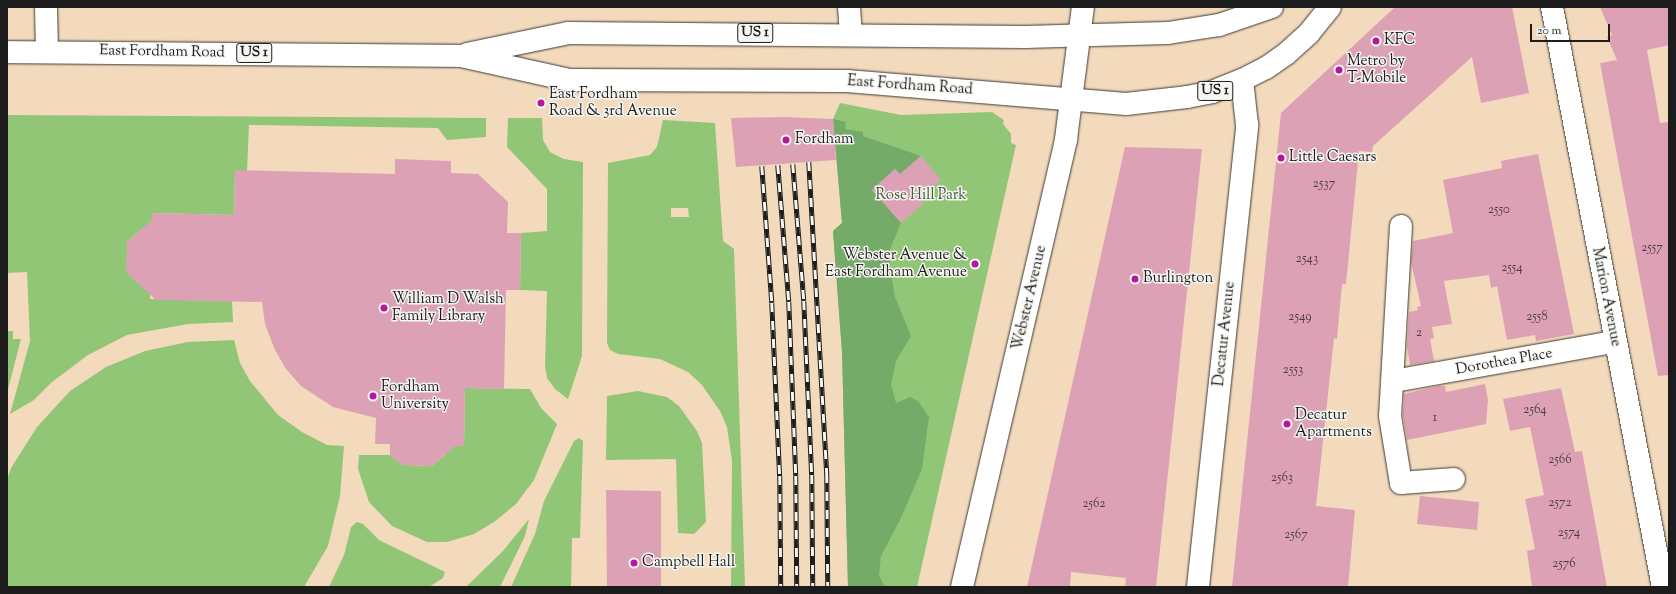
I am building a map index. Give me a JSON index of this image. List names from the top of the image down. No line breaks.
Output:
{"streets":{"main road":["US 1","East Fordham Road","Marion Avenue","Webster Avenue","Decatur Avenue","Dorothea Place"]},"crossings":[["East Fordham Road","Webster Avenue"],["East Fordham Road","Decatur Avenue"],["Marion Avenue","Dorothea Place"]],"parks":["Rose Hill Park"],"places":["KFC","Metro by T-Mobile","East Fordham Road & 3rd Avenue","Fordham","Little Caesars","Webster Avenue & East Fordham Avenue","Burlington","William D Walsh Family Library","Fordham University","Decatur Apartments","Campbell Hall"],"house_numbers":["2537","2550","2557","2543","2554","2549","2558","2","2553","2564","1","2566","2563","2572","2562","2574","2567","2576"],"scale_bar":"20 m"}
